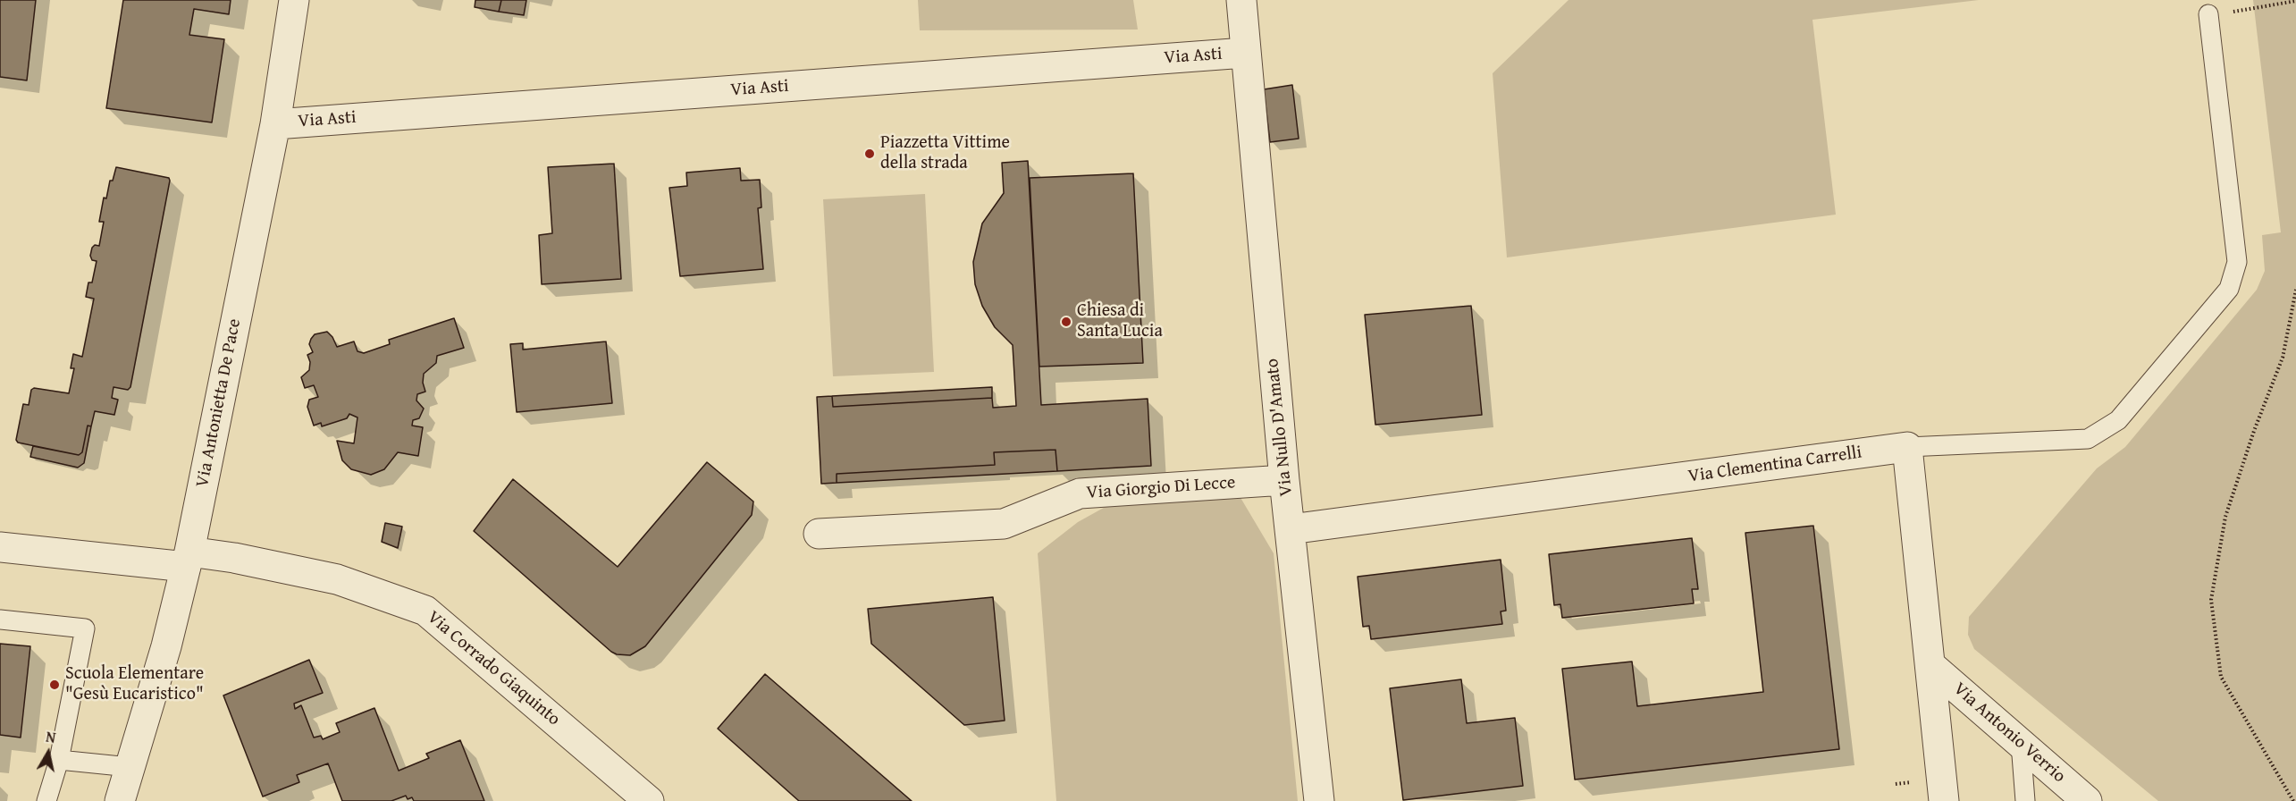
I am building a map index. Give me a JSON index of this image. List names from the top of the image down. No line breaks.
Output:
{"streets":{"street":["Via Asti","Via Antonietta De Pace","Via Nullo D'Amato","Via Clementina Carrelli","Via Giorgio Di Lecce","Via Corrado Giaquinto","Via Antonio Verrio"]},"crossings":[["Via Asti","Via Antonietta De Pace"],["Via Asti","Via Nullo D'Amato"],["Via Antonietta De Pace","Via Corrado Giaquinto"],["Via Nullo D'Amato","Via Clementina Carrelli"],["Via Nullo D'Amato","Via Giorgio Di Lecce"]],"places":["Piazzetta Vittime della strada","Chiesa di Santa Lucia","Scuola Elementare \"Gesù Eucaristico\""],"north":"top"}
